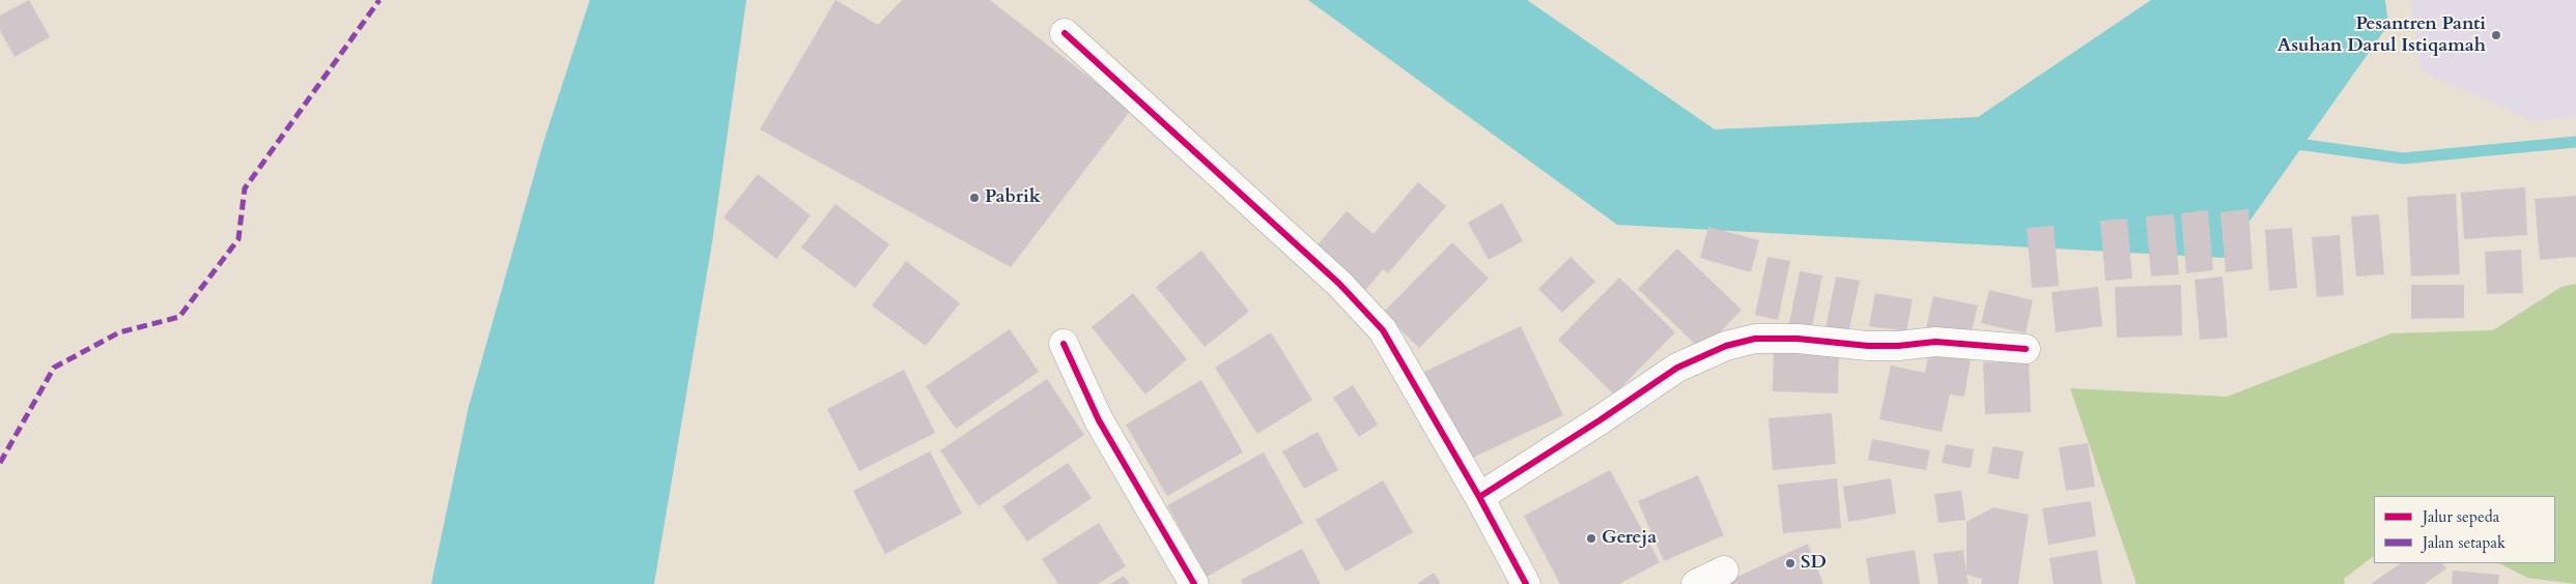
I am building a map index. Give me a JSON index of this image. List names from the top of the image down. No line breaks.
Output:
{"places":["Pesantren Panti Asuhan Darul Istiqamah","Pabrik","Gereja","SD"],"legend":["Jalur sepeda","Jalan setapak"]}
